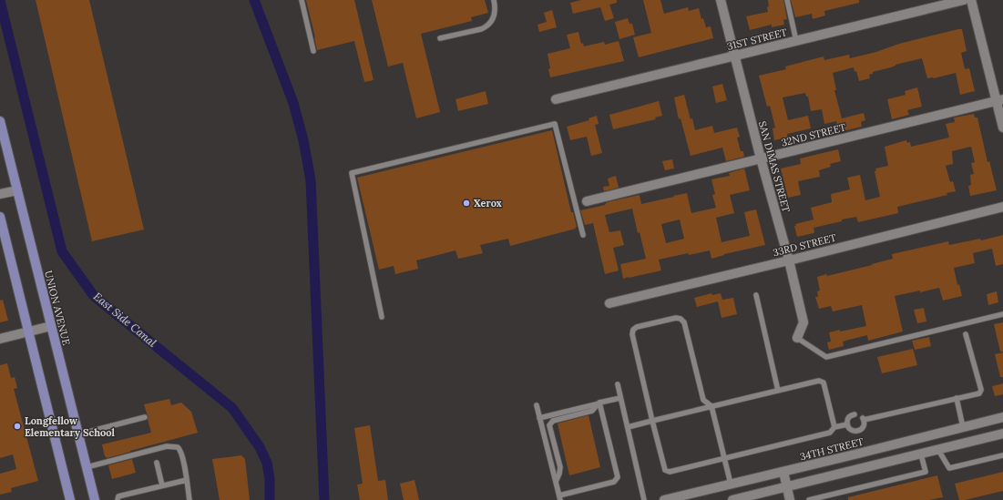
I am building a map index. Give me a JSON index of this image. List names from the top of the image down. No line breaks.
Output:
{"streets":{"main road":["UNION AVENUE"],"street":["31ST STREET","32ND STREET","SAN DIMAS STREET","33RD STREET","34TH STREET"]},"crossings":[["31ST STREET","SAN DIMAS STREET"],["32ND STREET","SAN DIMAS STREET"],["SAN DIMAS STREET","33RD STREET"]],"water":["East Side Canal"],"places":["Xerox","Longfellow Elementary School"]}
